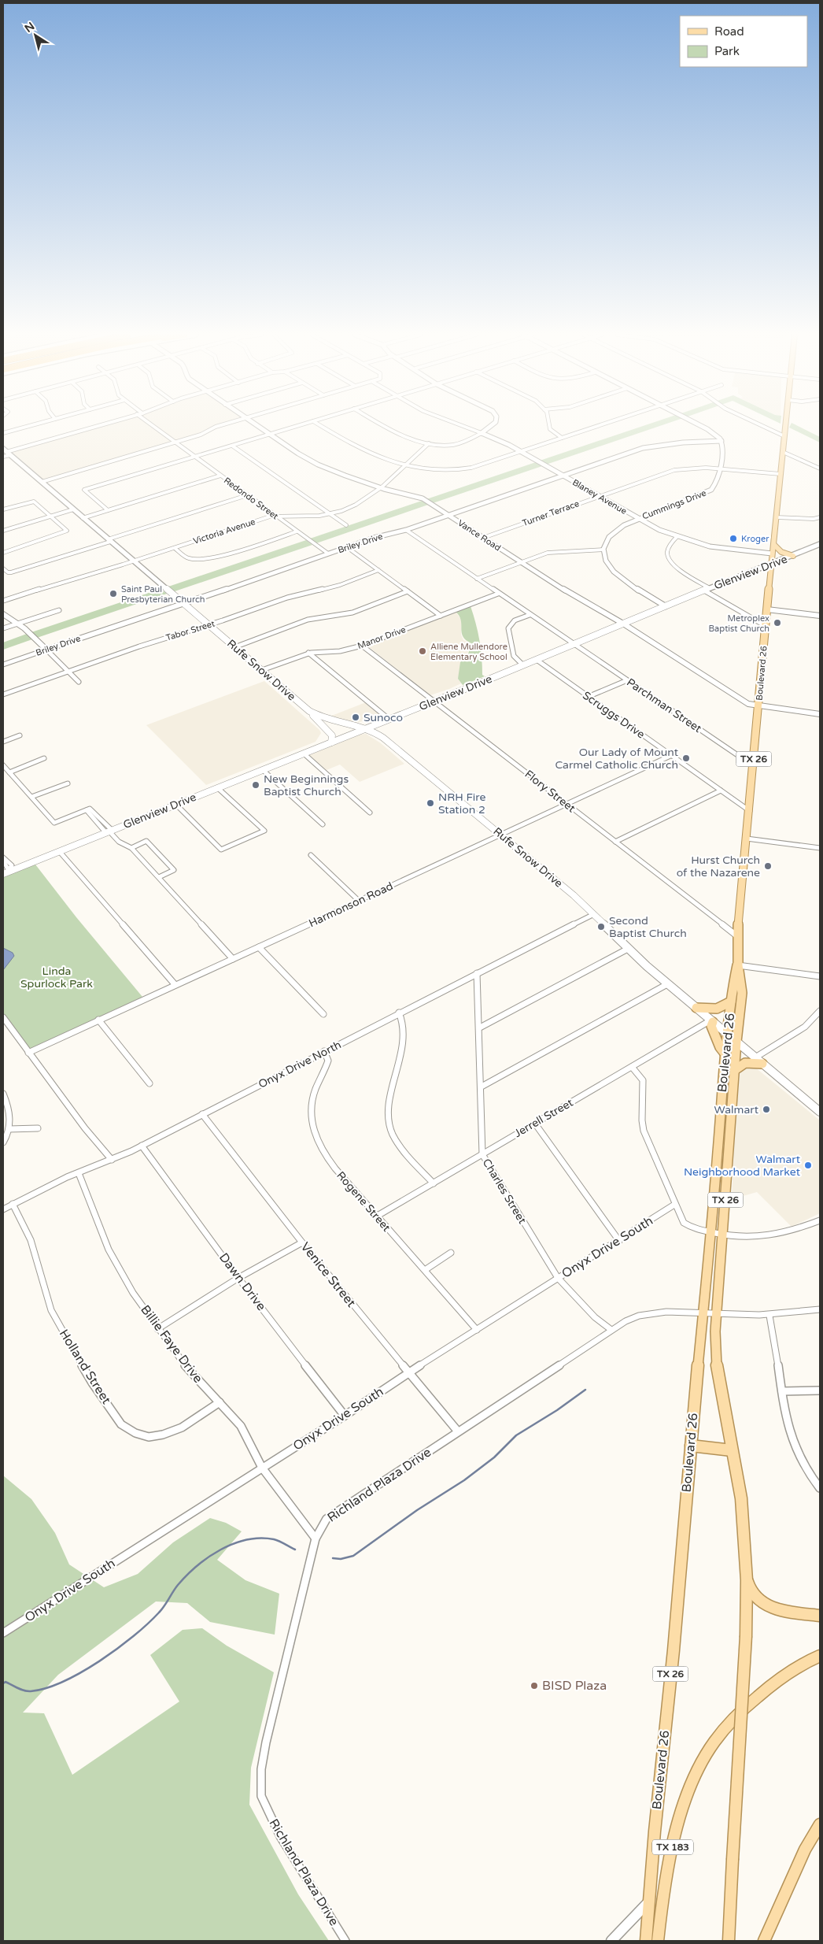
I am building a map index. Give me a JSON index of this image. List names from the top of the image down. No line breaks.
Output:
{"streets":{"main road":["Glenview Drive","Rufe Snow Drive","Boulevard 26","TX 26","TX 183"],"street":["Blaney Avenue","Redondo Street","Cummings Drive","Turner Terrace","Victoria Avenue","Vance Road","Briley Drive","Tabor Street","Manor Drive","Parchman Street","Scruggs Drive","Flory Street","Harmonson Road","Onyx Drive North","Jerrell Street","Charles Street","Rogene Street","Onyx Drive South","Venice Street","Dawn Drive","Billie Faye Drive","Holland Street","Richland Plaza Drive"]},"crossings":[["Blaney Avenue","Cummings Drive"],["Blaney Avenue","Turner Terrace"],["Blaney Avenue","Briley Drive"],["Blaney Avenue","Boulevard 26"],["Redondo Street","Victoria Avenue"],["Redondo Street","Briley Drive"],["Cummings Drive","Turner Terrace"],["Cummings Drive","Briley Drive"],["Turner Terrace","Vance Road"],["Turner Terrace","Boulevard 26"],["Victoria Avenue","Vance Road"],["Victoria Avenue","Rufe Snow Drive"],["Vance Road","Briley Drive"],["Vance Road","Glenview Drive"],["Vance Road","Boulevard 26"],["Briley Drive","Rufe Snow Drive"],["Briley Drive","Parchman Street"],["Glenview Drive","Rufe Snow Drive"],["Glenview Drive","Boulevard 26"],["Glenview Drive","Parchman Street"],["Glenview Drive","Scruggs Drive"],["Glenview Drive","Flory Street"],["Tabor Street","Rufe Snow Drive"],["Manor Drive","Rufe Snow Drive"],["Manor Drive","Parchman Street"],["Manor Drive","Flory Street"],["Rufe Snow Drive","Boulevard 26"],["Rufe Snow Drive","Harmonson Road"],["Rufe Snow Drive","Onyx Drive North"],["Rufe Snow Drive","Jerrell Street"],["Boulevard 26","Parchman Street"],["Boulevard 26","Scruggs Drive"],["Boulevard 26","Flory Street"],["Boulevard 26","Richland Plaza Drive"],["Scruggs Drive","Harmonson Road"],["Flory Street","Harmonson Road"],["Onyx Drive North","Charles Street"],["Onyx Drive North","Rogene Street"],["Onyx Drive North","Venice Street"],["Onyx Drive North","Dawn Drive"],["Onyx Drive North","Billie Faye Drive"],["Onyx Drive North","Holland Street"],["Jerrell Street","Charles Street"],["Jerrell Street","Rogene Street"],["Charles Street","Onyx Drive South"],["Charles Street","Richland Plaza Drive"],["Rogene Street","Onyx Drive South"],["Onyx Drive South","Venice Street"],["Onyx Drive South","Dawn Drive"],["Onyx Drive South","Billie Faye Drive"],["Venice Street","Richland Plaza Drive"],["Billie Faye Drive","Holland Street"],["Billie Faye Drive","Richland Plaza Drive"]],"parks":["Linda Spurlock Park"],"places":["Kroger","Saint Paul Presbyterian Church","Metroplex Baptist Church","Alliene Mullendore Elementary School","Sunoco","Our Lady of Mount Carmel Catholic Church","New Beginnings Baptist Church","NRH Fire Station 2","Hurst Church of the Nazarene","Second Baptist Church","Walmart","Walmart Neighborhood Market","BISD Plaza"],"legend":["Road","Park"],"north":"top left"}
